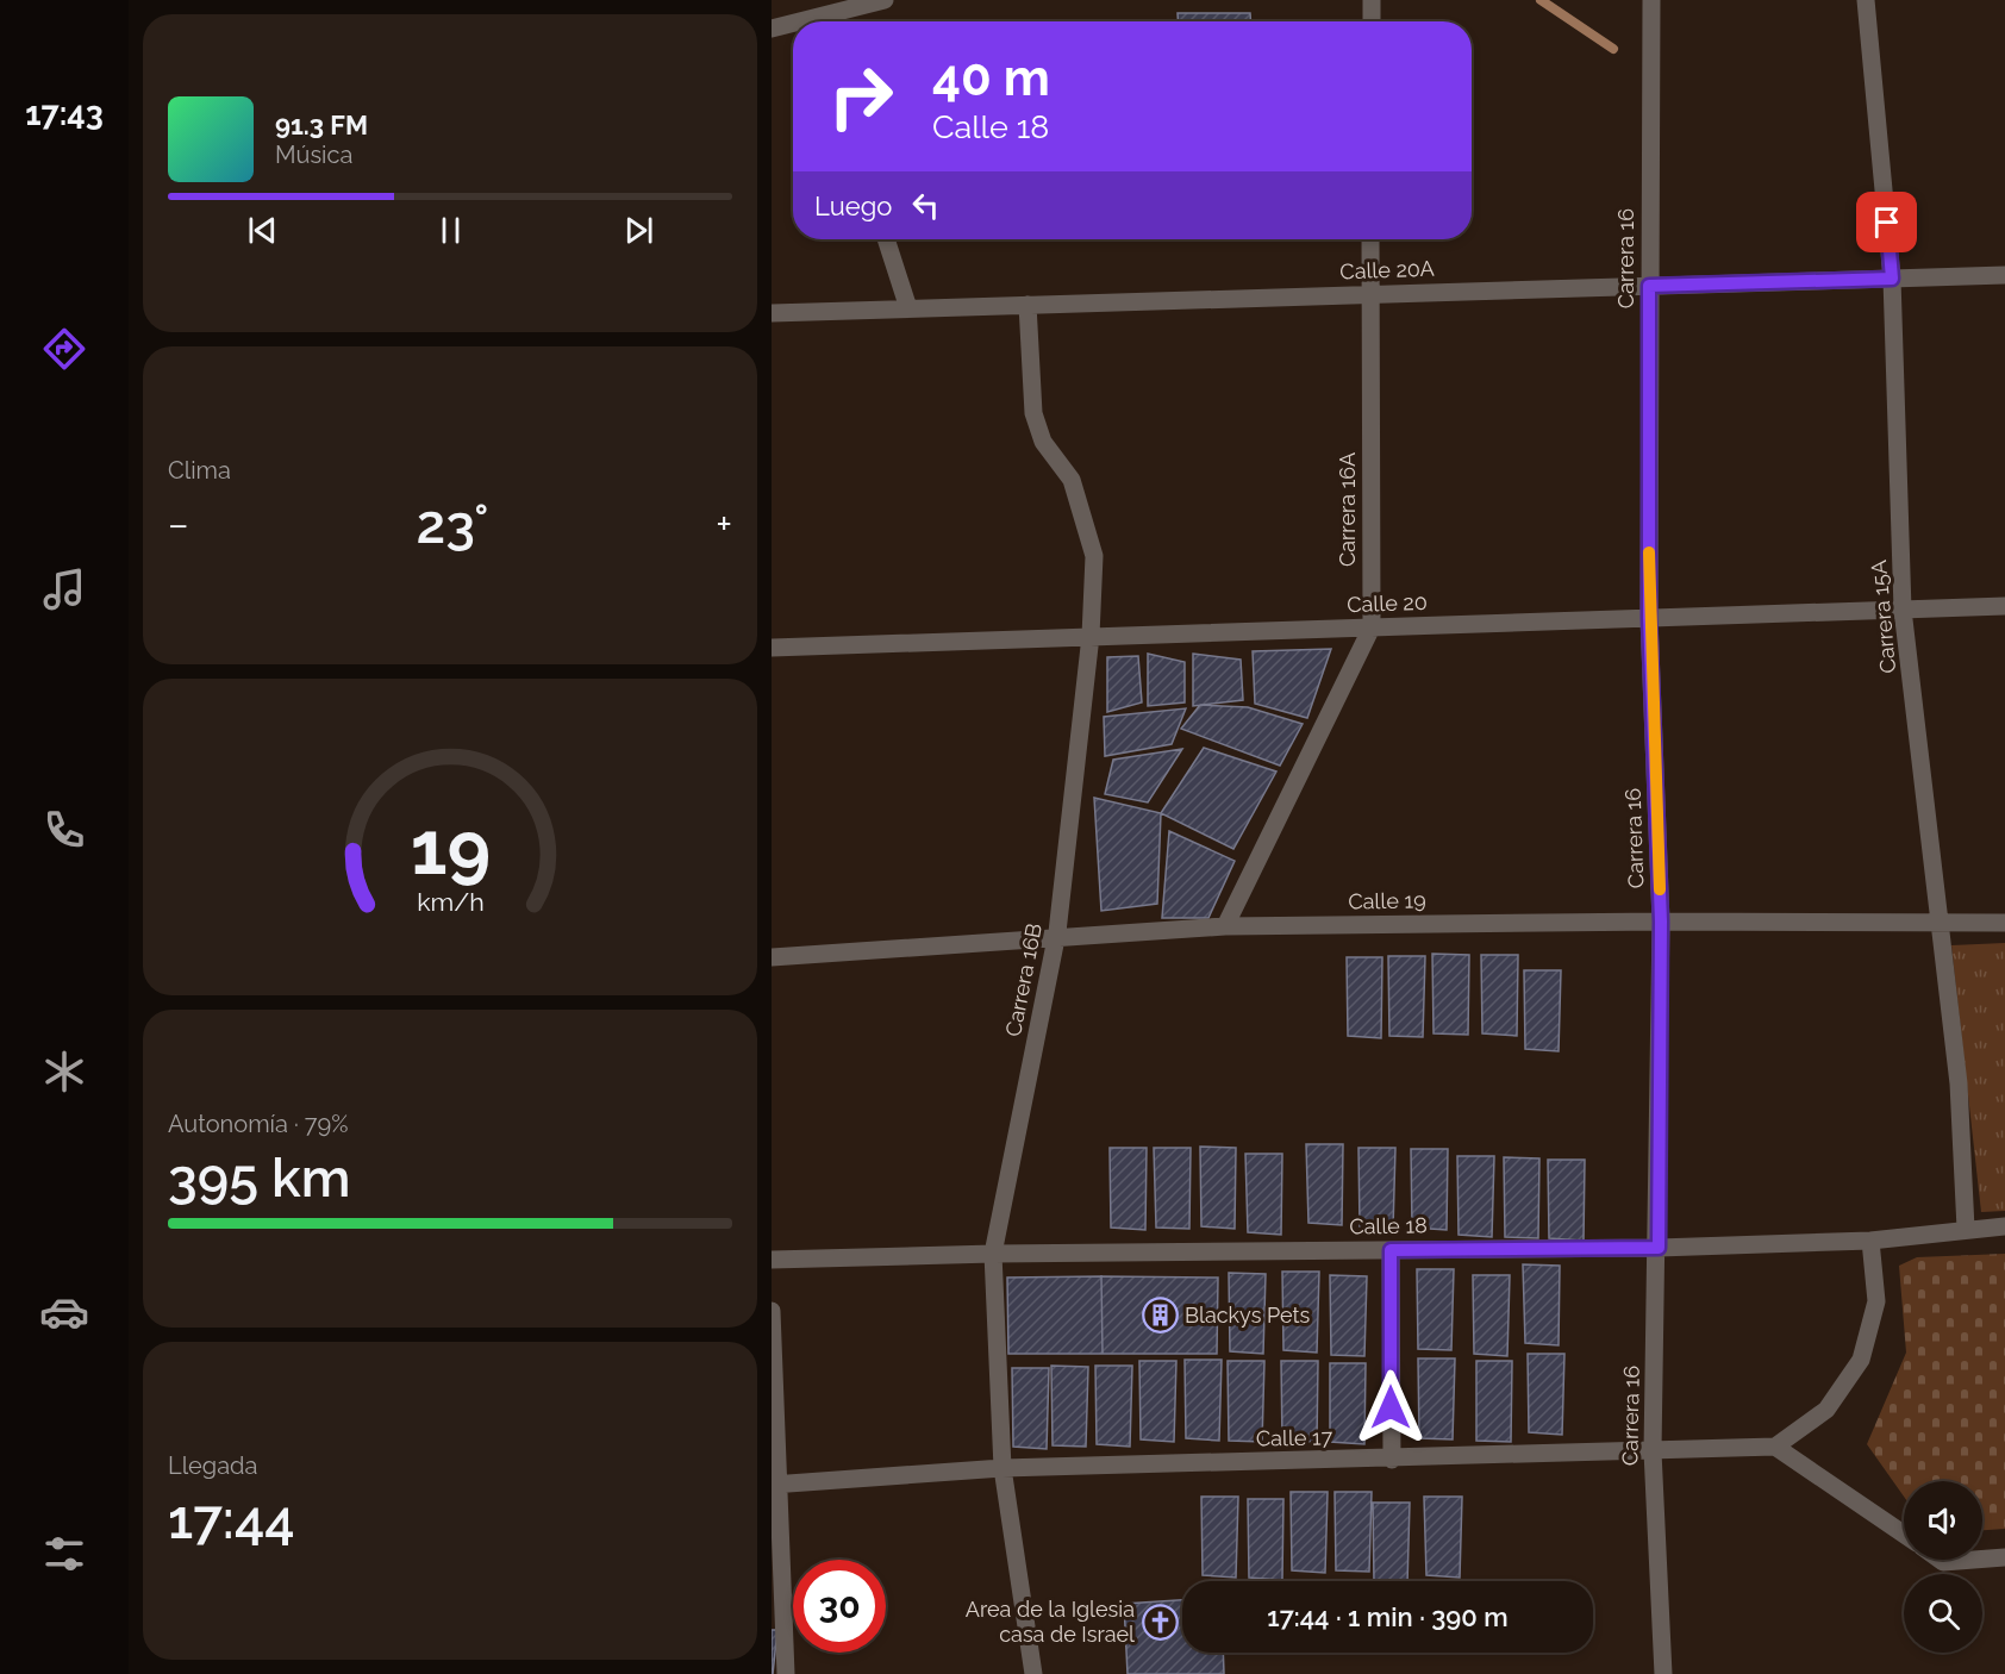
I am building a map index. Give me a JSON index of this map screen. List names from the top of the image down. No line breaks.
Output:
{"streets":{"street":["Carrera 16","Calle 20A","Carrera 16A","Calle 20","Carrera 15A","Calle 19","Carrera 16B","Calle 18","Calle 17"]},"crossings":[["Carrera 16","Calle 20A"],["Carrera 16","Calle 20"],["Carrera 16","Calle 19"],["Carrera 16","Calle 18"],["Carrera 16","Calle 17"],["Calle 20A","Carrera 16A"],["Calle 20A","Carrera 15A"],["Calle 20A","Carrera 16B"],["Carrera 16A","Calle 20"],["Carrera 16A","Calle 19"],["Calle 20","Carrera 15A"],["Calle 20","Carrera 16B"],["Carrera 15A","Calle 19"],["Carrera 15A","Calle 18"],["Calle 19","Carrera 16B"],["Carrera 16B","Calle 18"],["Carrera 16B","Calle 17"]],"places":{"building":["Blackys Pets"],"church":["Area de la Iglesia casa de Israel"]},"page":{"tabs":"17:43","turn":["40 m","Calle 18"],"song":["91.3 FM","Música"],"then":"Luego","tile":["Clima",["Autonomía · 79%","395 km"],["Llegada","17:44"]],"heat":["−","23°","+"],"limit":"30","trip":"17:44 · 1 min · 390 m","gauge":["19","km/h"]}}
